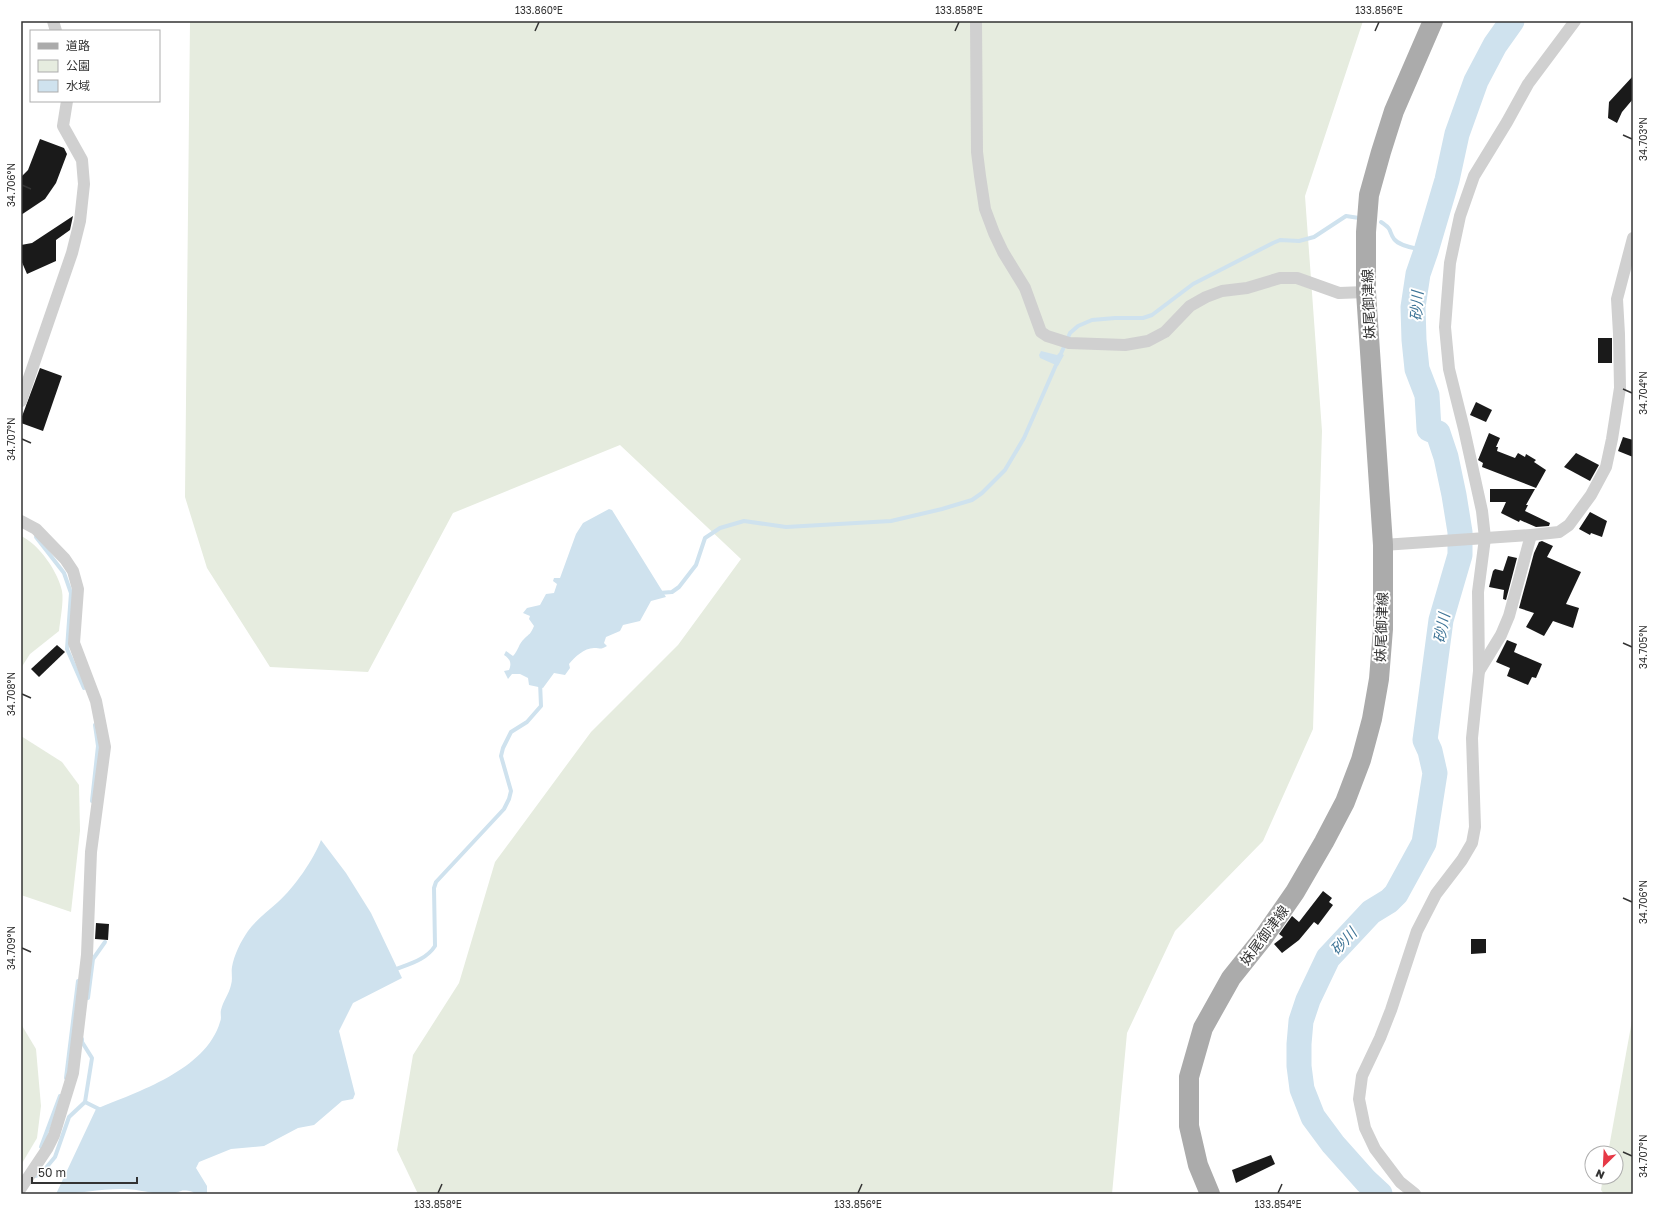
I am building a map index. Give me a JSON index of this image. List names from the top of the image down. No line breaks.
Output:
{"streets":{"main road":["妹尾御津線"]},"water":["砂川"],"legend":["道路","公園","水域"],"scale_bar":"50 m","north":"bottom left","coordinates":["133.860°E","133.858°E","133.856°E","34.703°N","34.706°N","34.704°N","34.707°N","34.705°N","34.708°N","34.709°N","133.854°E"]}
